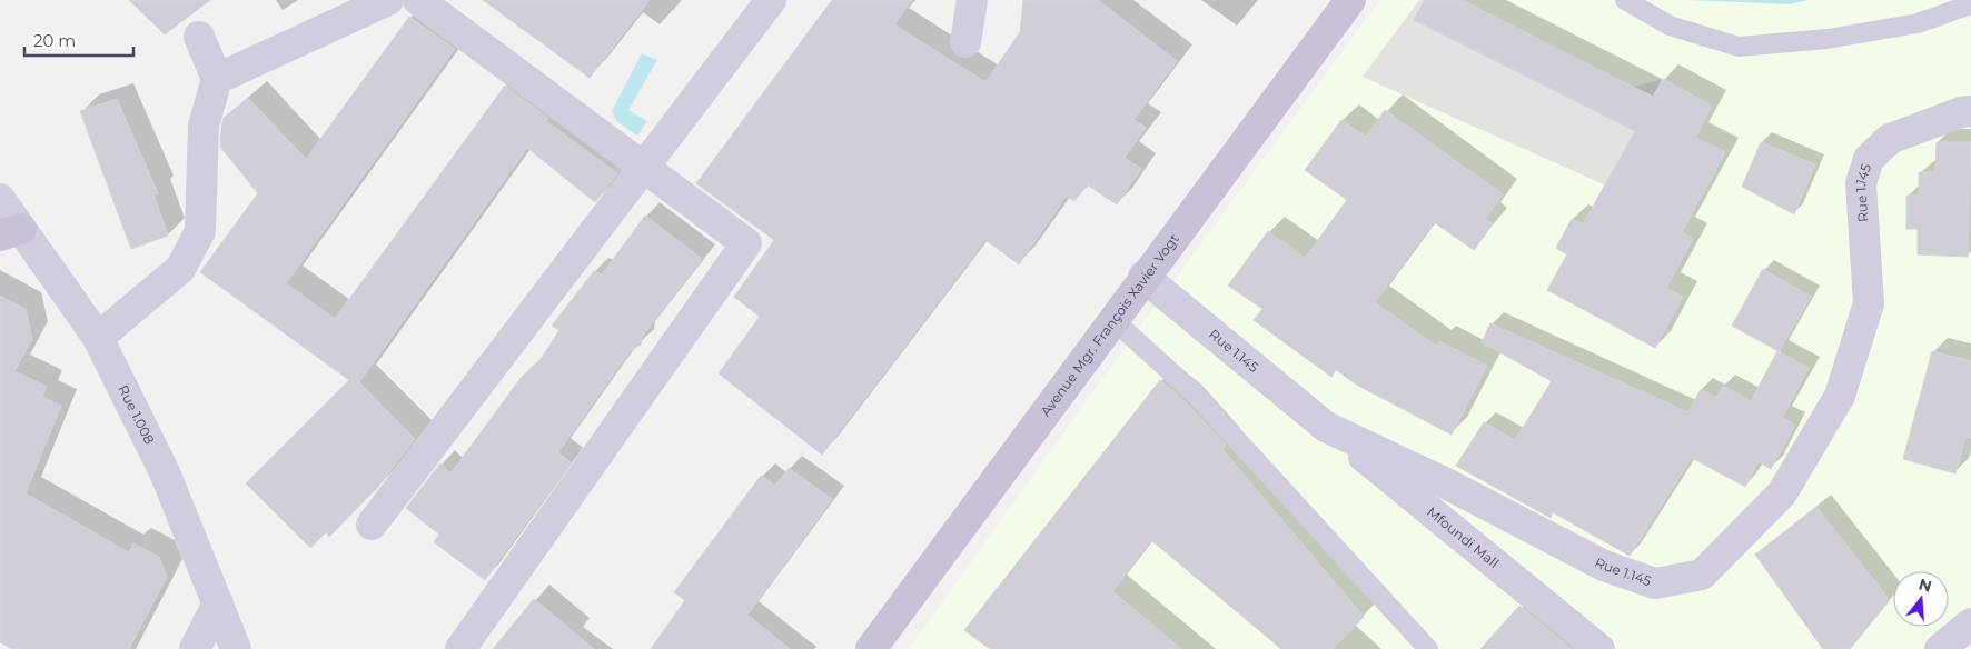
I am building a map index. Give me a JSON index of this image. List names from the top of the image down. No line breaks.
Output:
{"streets":{"main road":["Avenue Mgr. François Xavier Vogt"],"street":["Rue 1.145","Rue 1.008","Mfoundi Mall"]},"crossings":[["Rue 1.145","Avenue Mgr. François Xavier Vogt"],["Rue 1.145","Mfoundi Mall"]],"scale_bar":"20 m","north":"top"}
